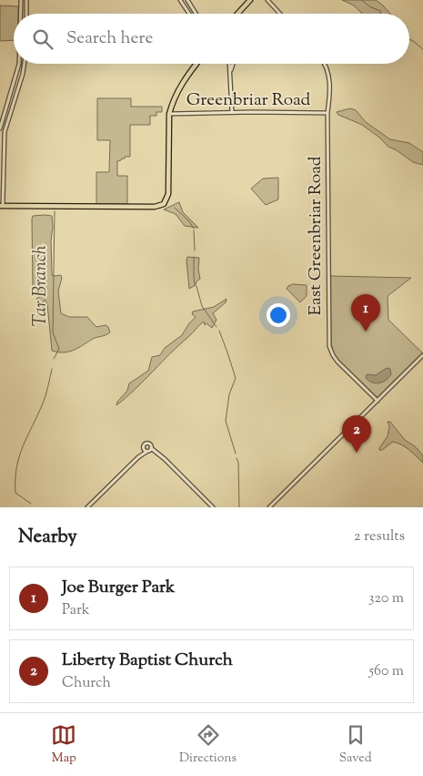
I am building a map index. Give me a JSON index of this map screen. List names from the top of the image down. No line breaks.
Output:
{"streets":{"street":["Greenbriar Road","East Greenbriar Road"]},"crossings":[["Greenbriar Road","East Greenbriar Road"]],"water":["Tar Branch"],"page":{"search":"Search here","pins":["1","2"],"heading":["Nearby","2 results"],"list":[{"mark":"1","name":"Joe Burger Park","note":"Park","value":"320 m"},{"mark":"2","name":"Liberty Baptist Church","note":"Church","value":"560 m"}],"nav":["Map","Directions","Saved"]}}
